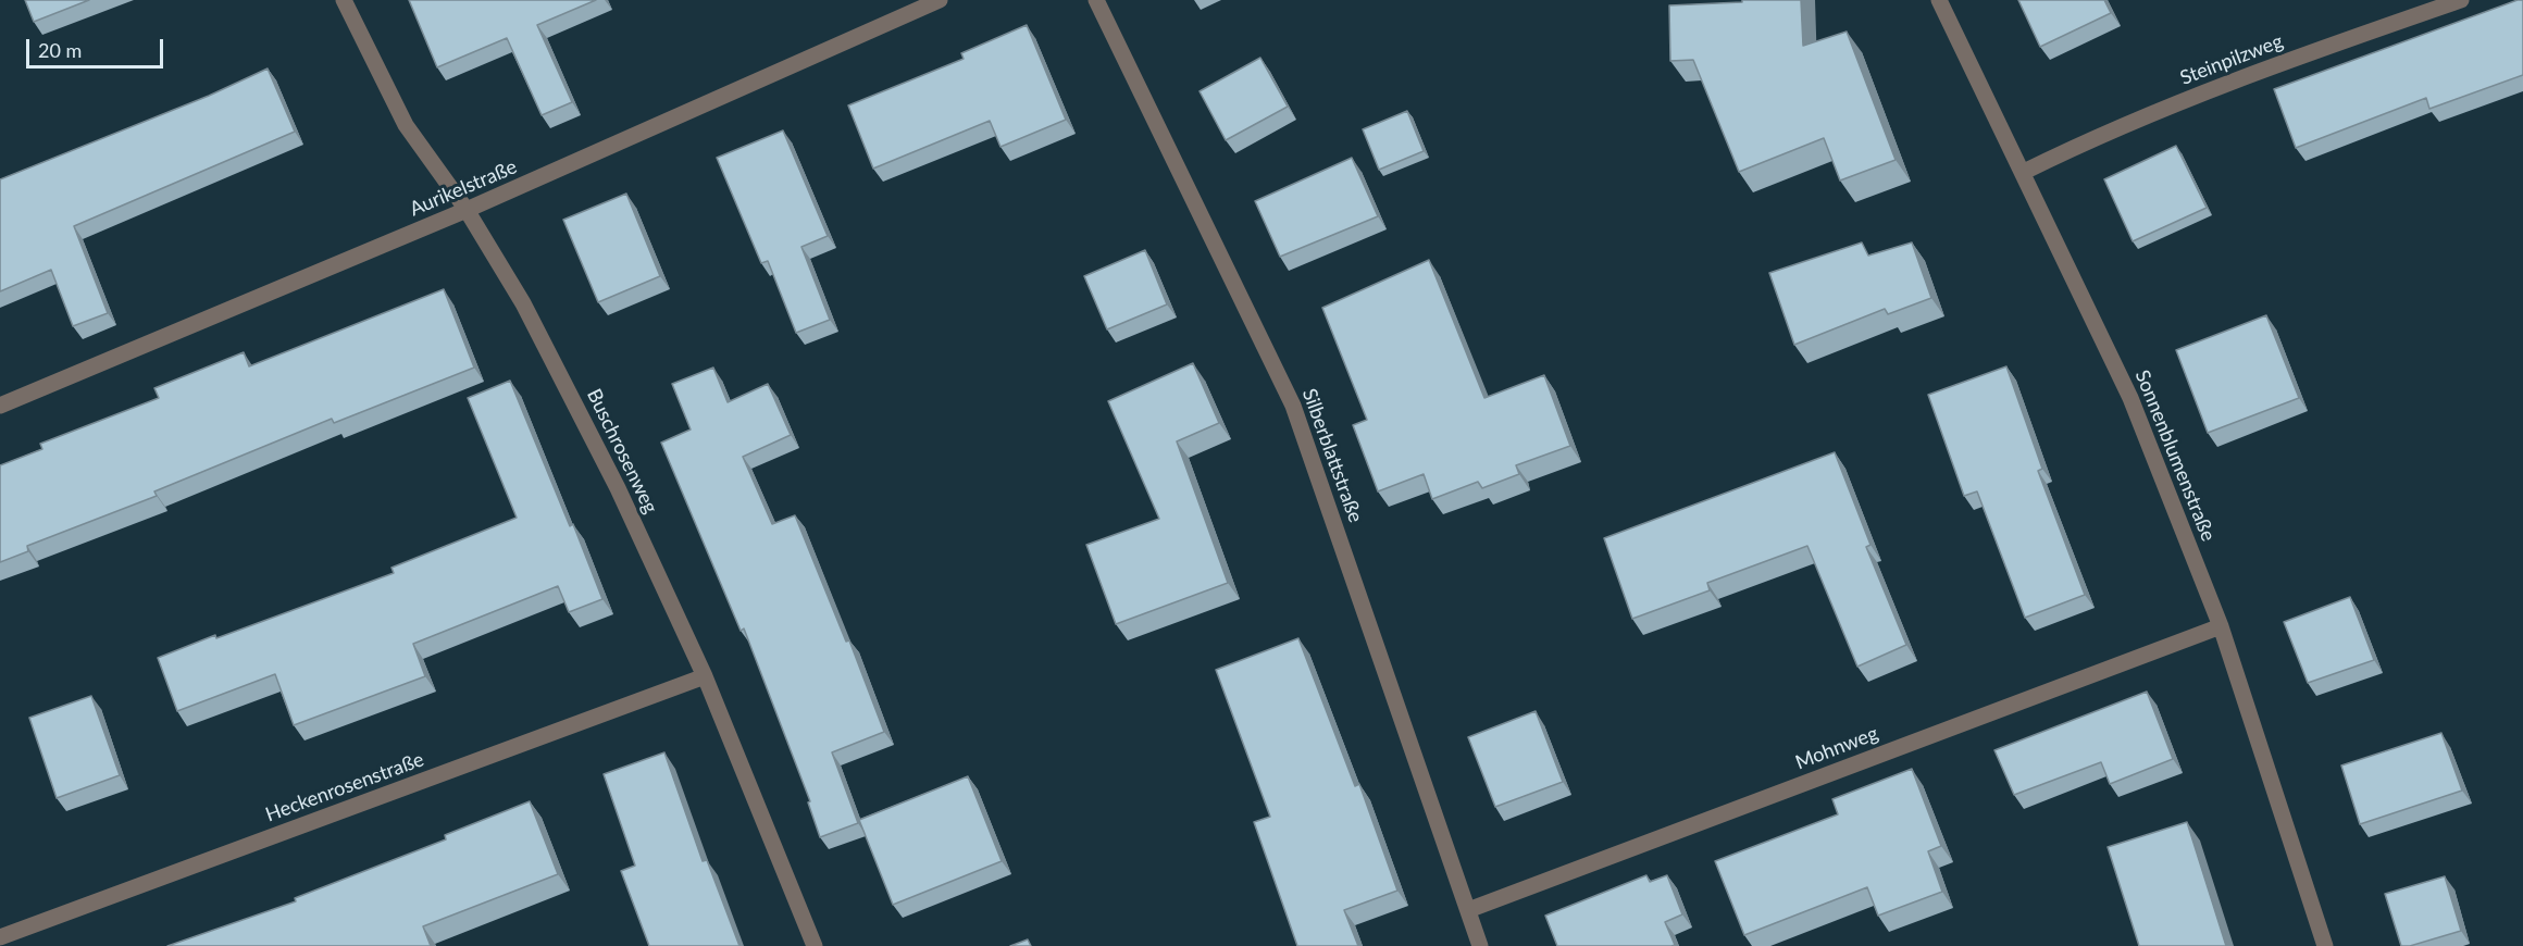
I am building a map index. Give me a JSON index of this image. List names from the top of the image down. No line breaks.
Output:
{"streets":{"street":["Steinpilzweg","Aurikelstraße","Buschrosenweg","Silberblattstraße","Sonnenblumenstraße","Mohnweg","Heckenrosenstraße"]},"crossings":[["Steinpilzweg","Sonnenblumenstraße"],["Aurikelstraße","Buschrosenweg"],["Buschrosenweg","Heckenrosenstraße"],["Silberblattstraße","Mohnweg"],["Sonnenblumenstraße","Mohnweg"]],"scale_bar":"20 m"}
